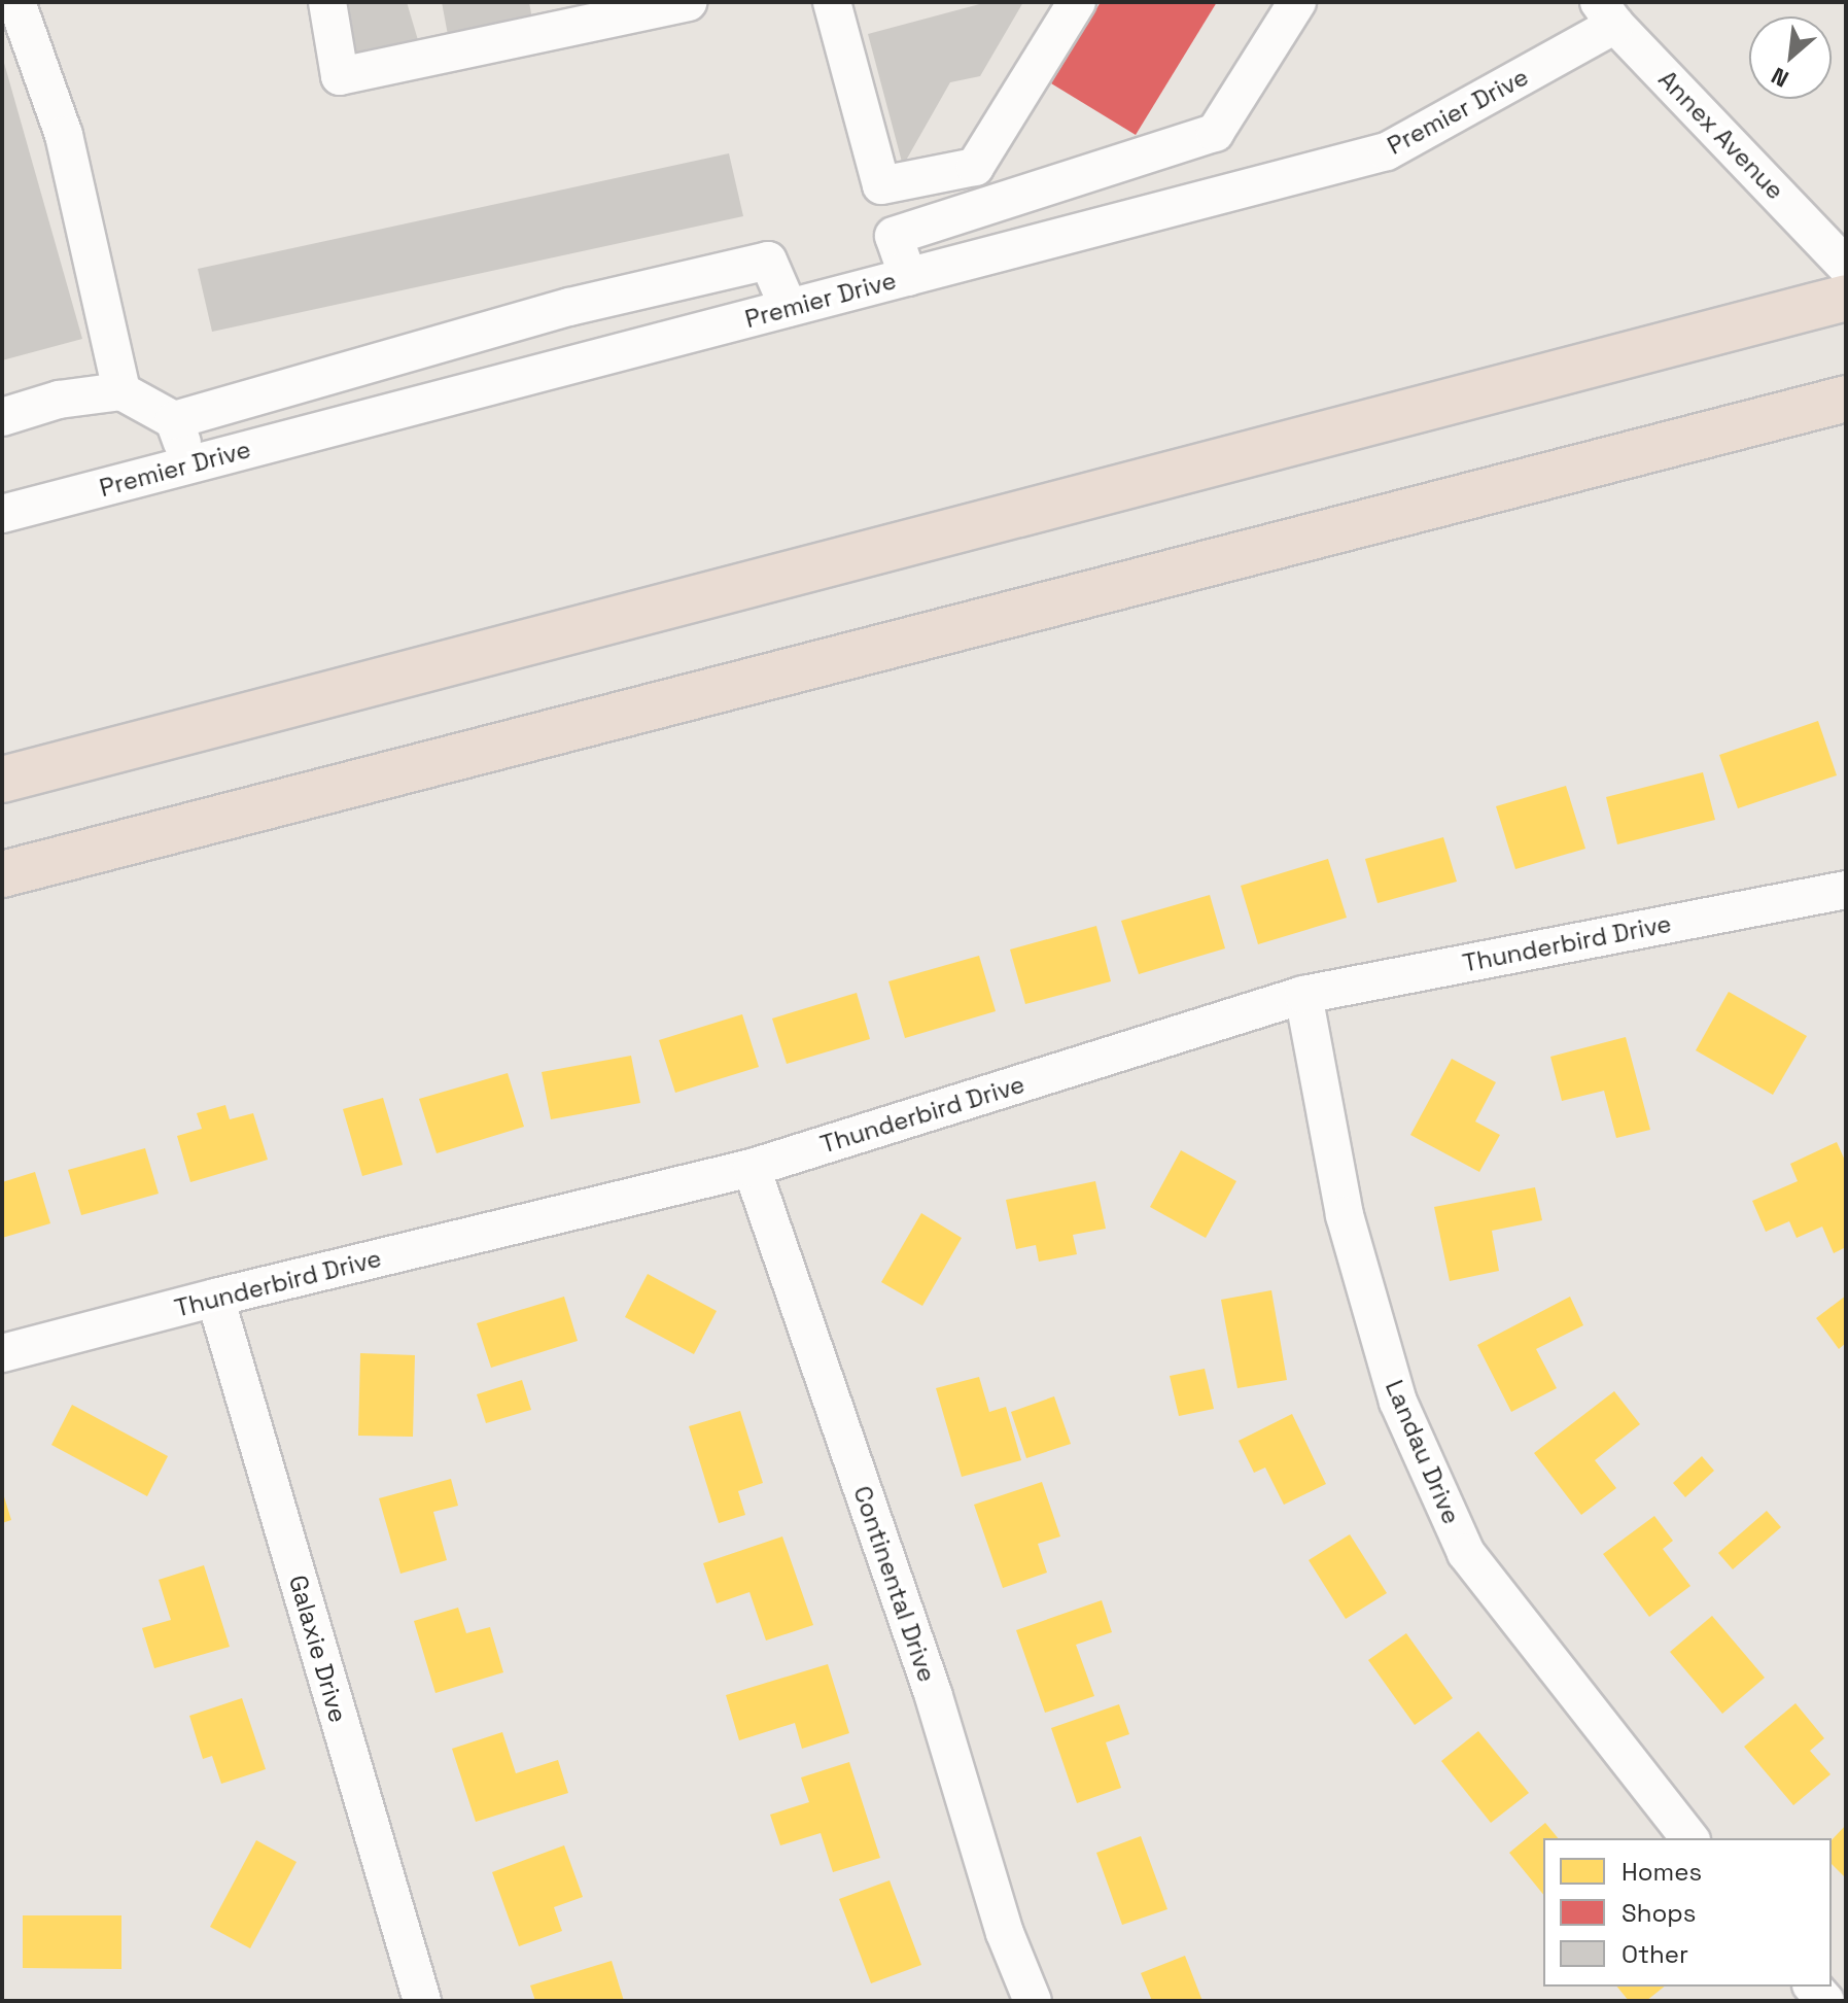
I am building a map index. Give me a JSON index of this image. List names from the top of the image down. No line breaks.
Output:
{"streets":{"street":["Premier Drive","Annex Avenue","Thunderbird Drive","Landau Drive","Continental Drive","Galaxie Drive"]},"crossings":[["Premier Drive","Annex Avenue"],["Thunderbird Drive","Landau Drive"],["Thunderbird Drive","Continental Drive"],["Thunderbird Drive","Galaxie Drive"]],"legend":["Homes","Shops","Other"],"north":"bottom left"}
